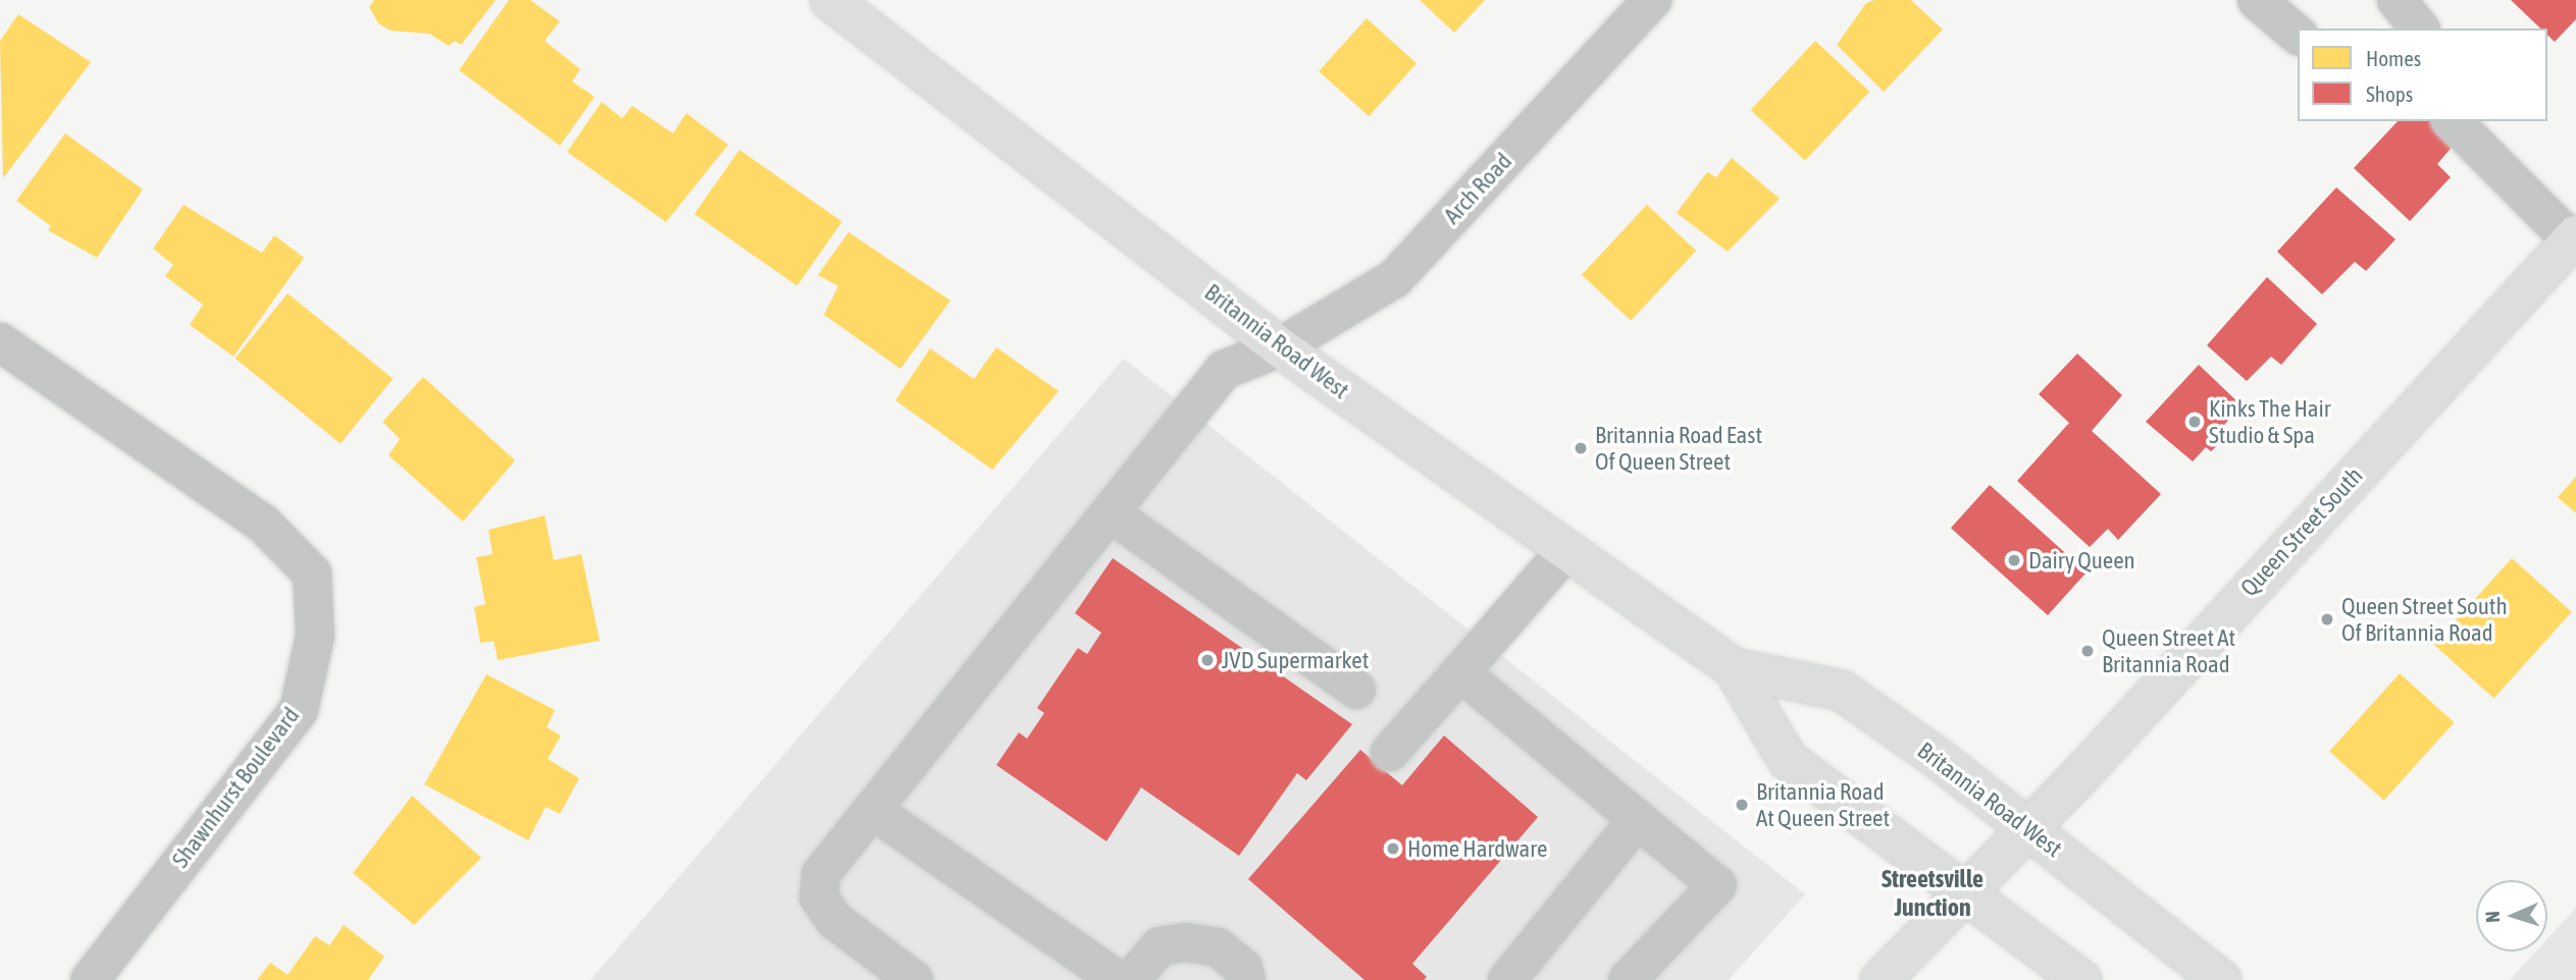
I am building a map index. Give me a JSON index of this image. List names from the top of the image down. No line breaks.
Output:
{"streets":{"main road":["Britannia Road West","Queen Street South"],"street":["Arch Road","Shawnhurst Boulevard"]},"crossings":[["Arch Road","Britannia Road West"],["Britannia Road West","Queen Street South"]],"districts":["Streetsville Junction"],"places":["Kinks The Hair Studio & Spa","Britannia Road East Of Queen Street","Dairy Queen","Queen Street South Of Britannia Road","Queen Street At Britannia Road","JVD Supermarket","Britannia Road At Queen Street","Home Hardware"],"legend":["Homes","Shops"],"north":"left"}
